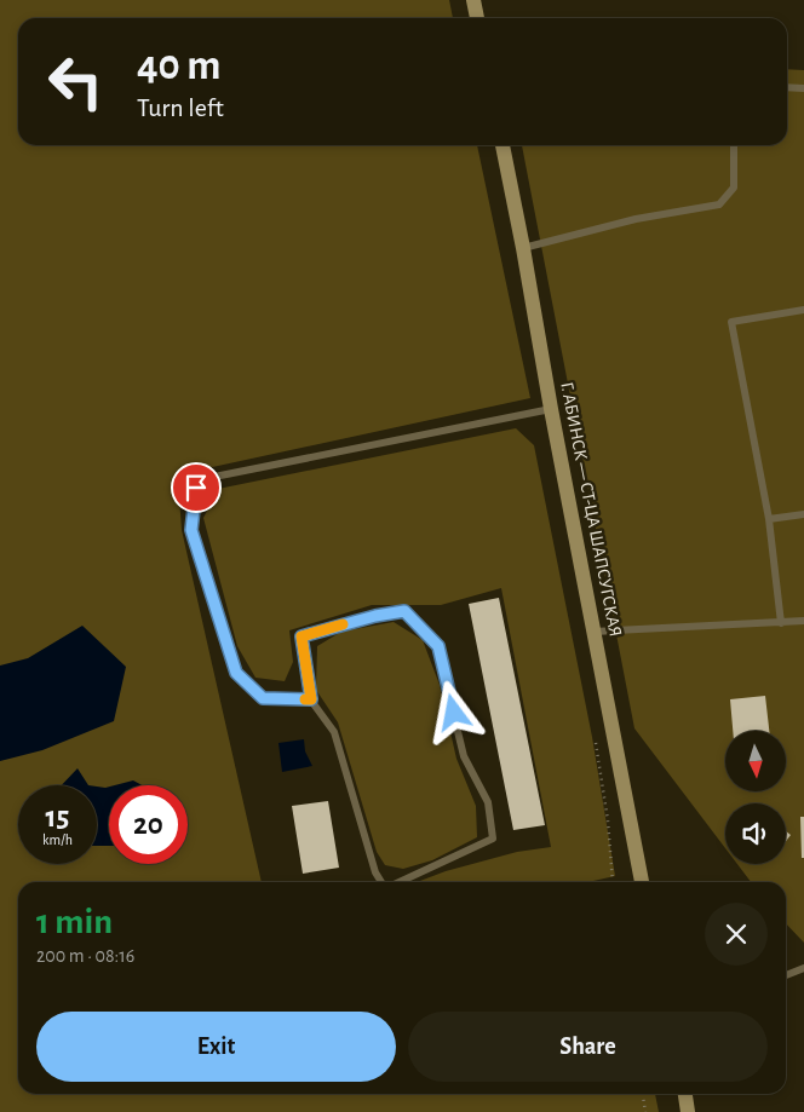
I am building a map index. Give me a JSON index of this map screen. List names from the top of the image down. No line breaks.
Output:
{"streets":{"main road":["Г. АБИНСК — СТ-ЦА ШАПСУГСКАЯ"]},"north":"bottom","page":{"turn":["40 m","Turn left"],"speed":"15 km/h","limit":"20","heading":["1 min","200 m · 08:16"],"buttons":["Exit","Share"]}}
